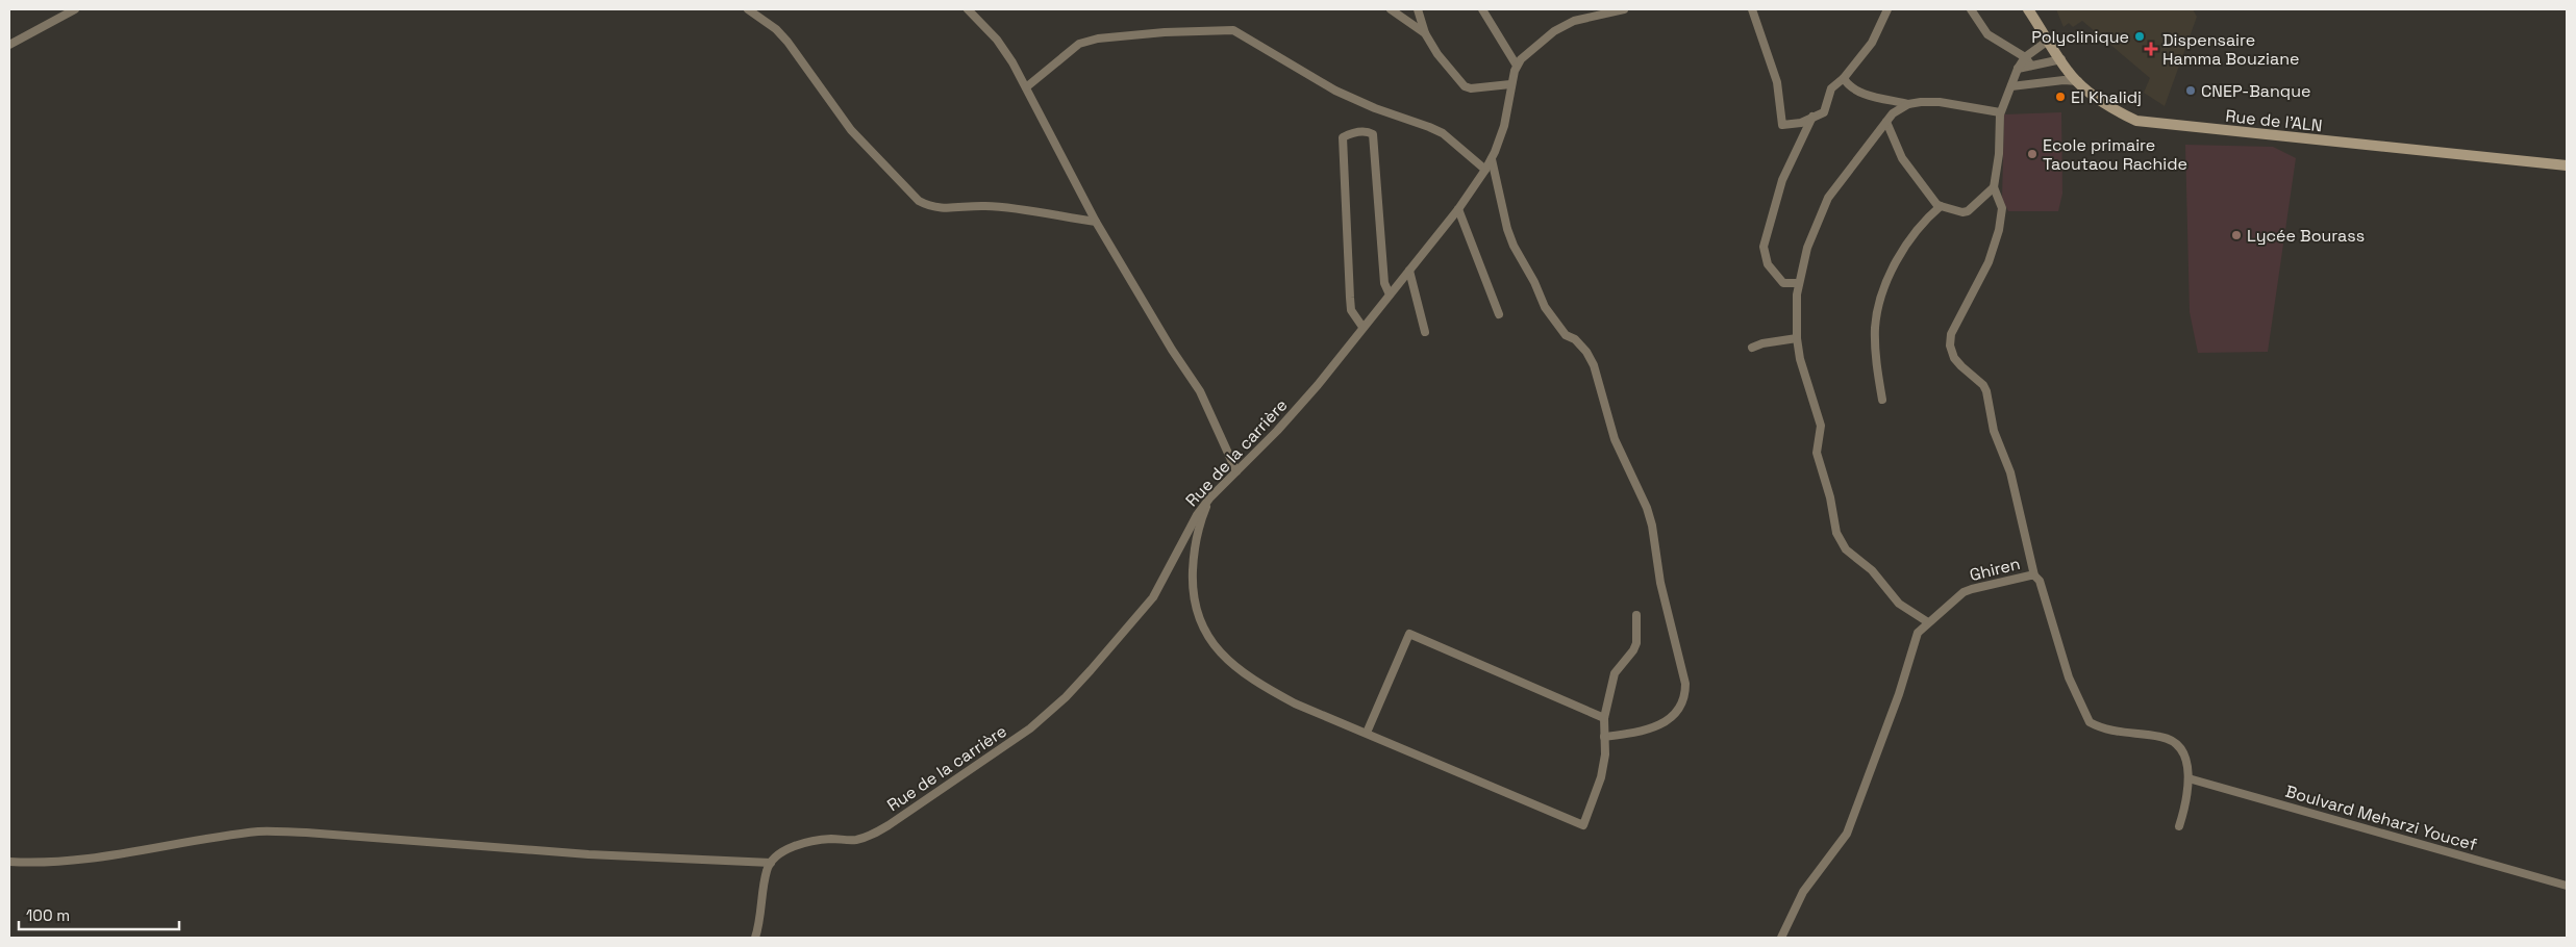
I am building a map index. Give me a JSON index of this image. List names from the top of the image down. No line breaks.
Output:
{"streets":{"main road":["Rue de l'ALN"],"street":["Rue de la carrière","Ghiren","Boulvard Meharzi Youcef"]},"crossings":[["Ghiren","Boulvard Meharzi Youcef"]],"places":{"other":["Polyclinique","CNEP-Banque","El Khalidj","Ecole primaire Taoutaou Rachide","Lycée Bourass"],"health":["Dispensaire Hamma Bouziane"]},"scale_bar":"100 m"}
